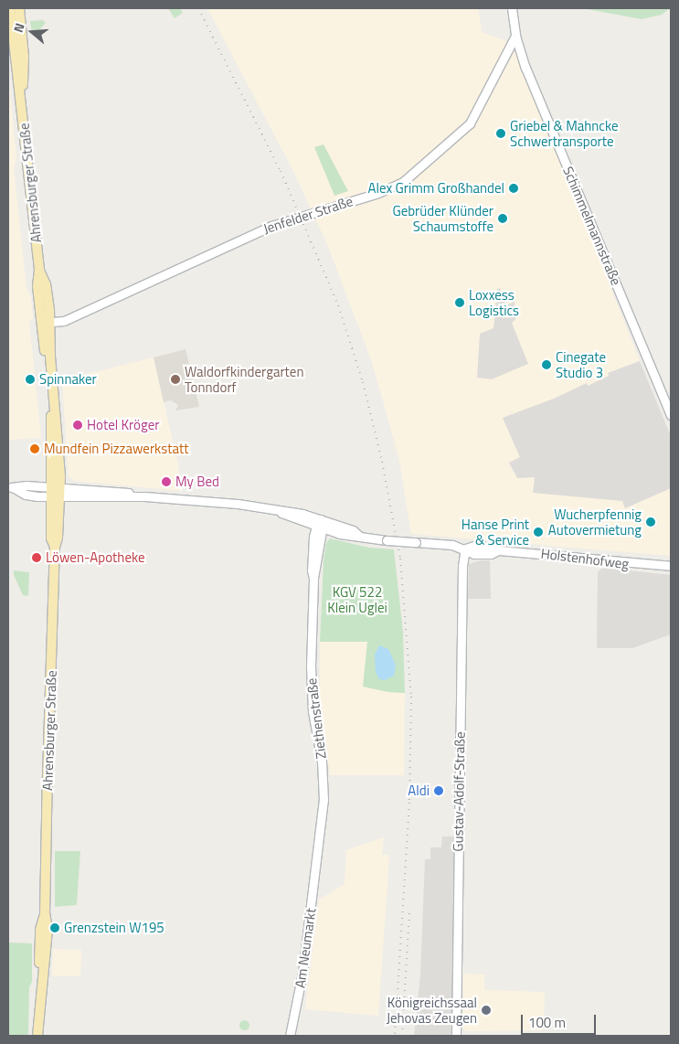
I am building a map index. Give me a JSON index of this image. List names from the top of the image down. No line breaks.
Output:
{"streets":{"main road":["Ahrensburger Straße"],"street":["Jenfelder Straße","Schimmelmannstraße","Holstenhofweg","Ziethenstraße","Gustav-Adolf-Straße","Am Neumarkt"]},"crossings":[["Ahrensburger Straße","Jenfelder Straße"],["Ahrensburger Straße","Holstenhofweg"],["Jenfelder Straße","Schimmelmannstraße"],["Holstenhofweg","Ziethenstraße"],["Holstenhofweg","Gustav-Adolf-Straße"],["Ziethenstraße","Am Neumarkt"]],"parks":["KGV 522 Klein Uglei"],"places":["Griebel & Mahncke Schwertransporte","Alex Grimm Großhandel","Gebrüder Klünder Schaumstoffe","Loxxess Logistics","Cinegate Studio 3","Spinnaker","Waldorfkindergarten Tonndorf","Hotel Kröger","Mundfein Pizzawerkstatt","My Bed","Wucherpfennig Autovermietung","Hanse Print & Service","Löwen-Apotheke","Aldi","Grenzstein W195","Königreichssaal Jehovas Zeugen"],"scale_bar":"100 m","north":"left"}
